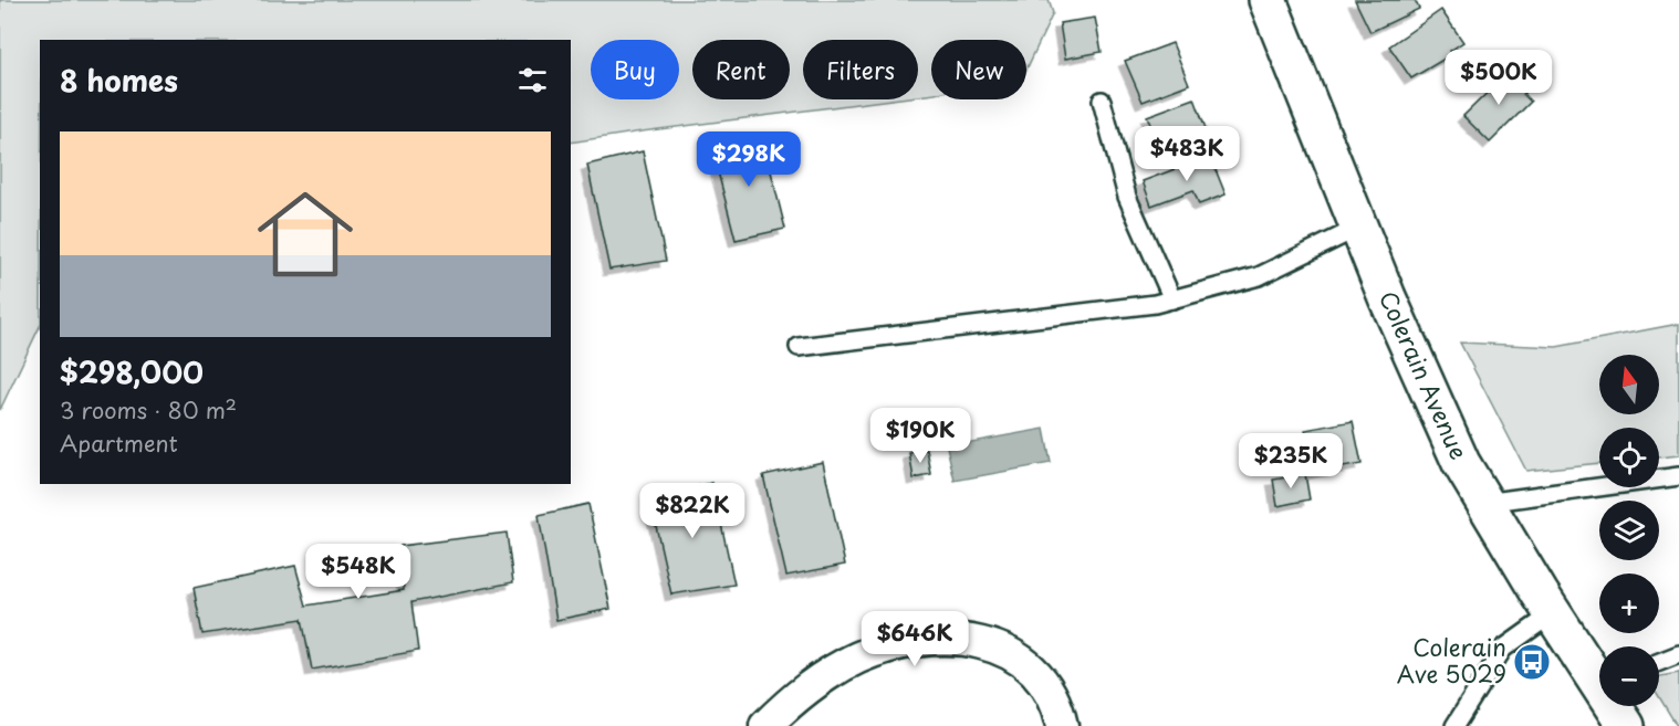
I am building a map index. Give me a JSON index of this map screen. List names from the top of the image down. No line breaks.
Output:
{"streets":{"main road":["Colerain Avenue"]},"places":{"bus stop":["Colerain Ave 5029"]},"north":"top","page":{"chip":["Buy","Rent","Filters","New"],"heading":"8 homes","price":["$500K","$483K","$298K","$190K","$235K","$822K","$548K","$646K"],"list":[{"name":"$298,000","note":"3 rooms · 80 m² · Apartment"}],"map_buttons":["+","−"]}}
